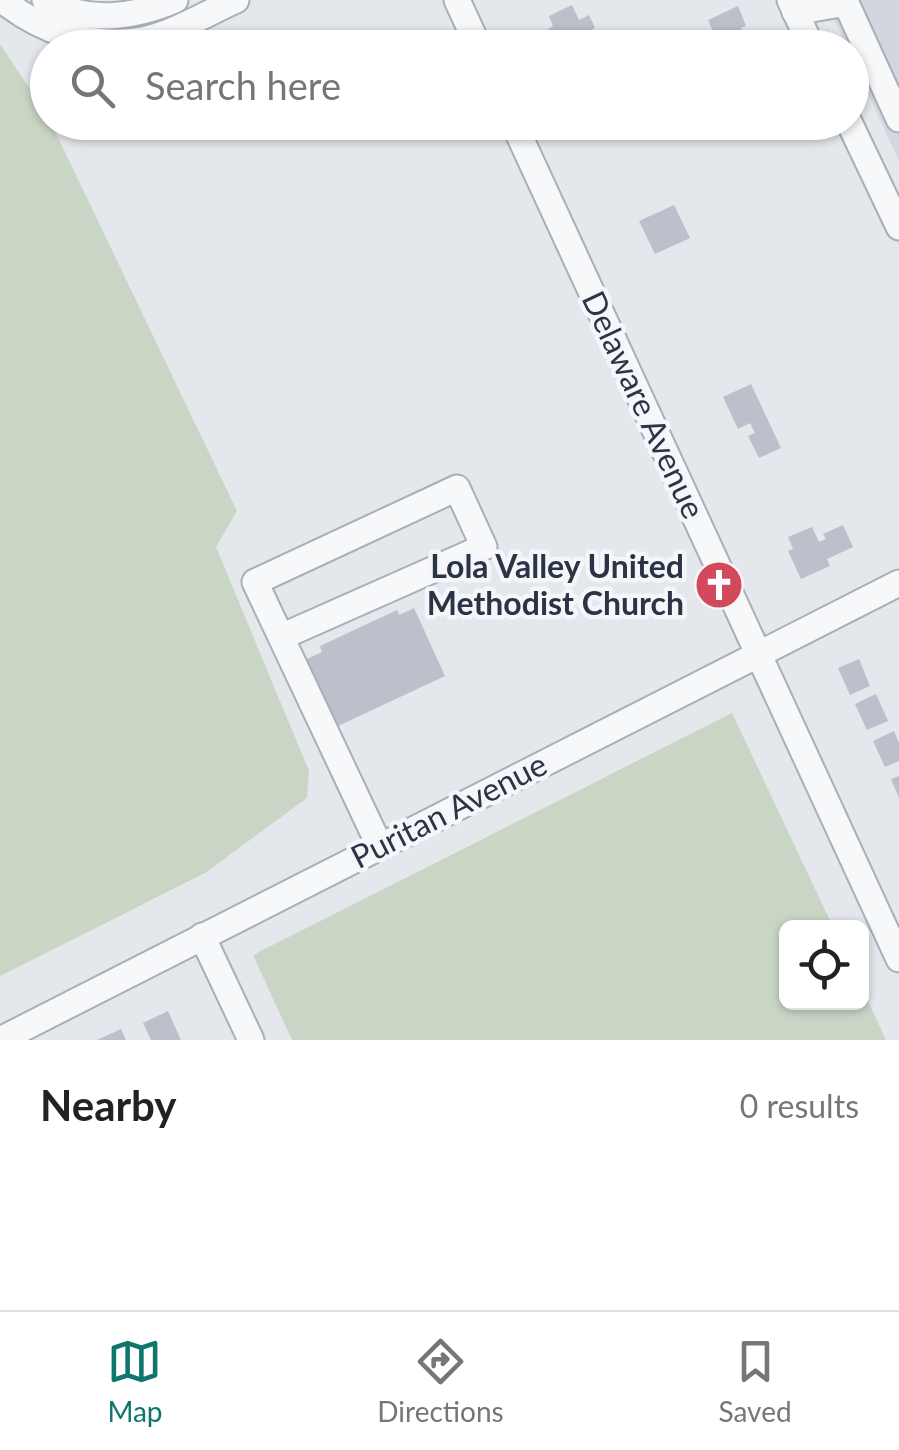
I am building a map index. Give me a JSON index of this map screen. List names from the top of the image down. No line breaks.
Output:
{"streets":{"street":["Delaware Avenue","Puritan Avenue"]},"crossings":[["Delaware Avenue","Puritan Avenue"]],"places":{"church":["Lola Valley United Methodist Church"]},"page":{"search":"Search here","heading":["Nearby","0 results"],"nav":["Map","Directions","Saved"]}}
